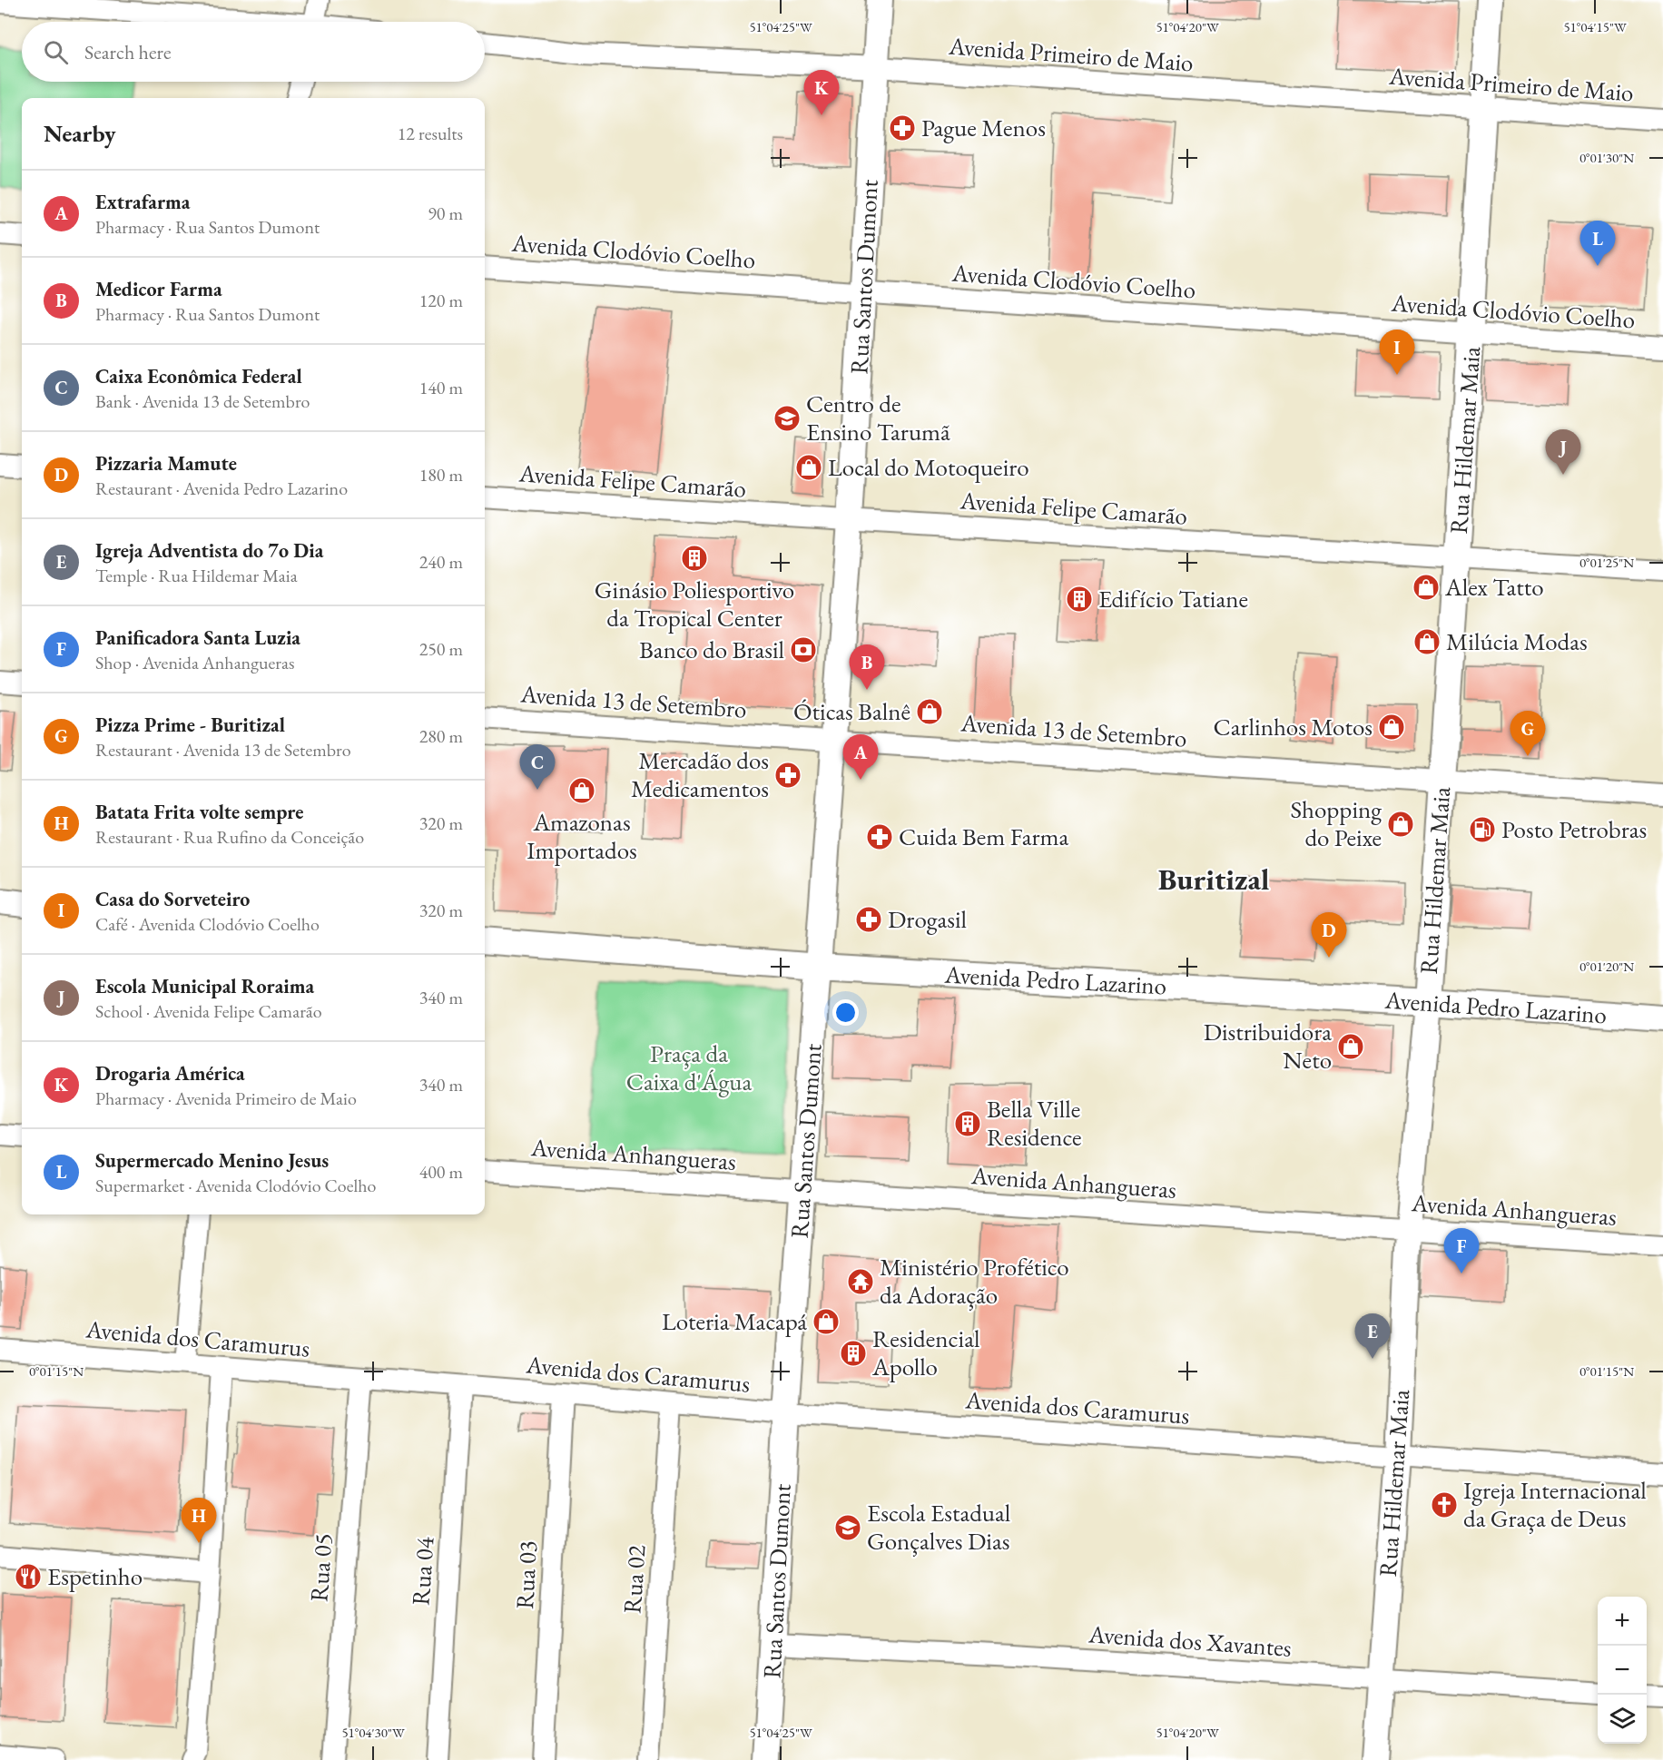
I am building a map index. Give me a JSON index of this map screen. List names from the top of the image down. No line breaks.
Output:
{"streets":{"main road":["Rua Santos Dumont","Rua Hildemar Maia","Avenida Pedro Lazarino"],"street":["Avenida Primeiro de Maio","Avenida Clodóvio Coelho","Avenida Felipe Camarão","Avenida 13 de Setembro","Avenida Anhangueras","Avenida dos Caramurus","Rua 05","Rua 04","Rua 03","Rua 02","Avenida dos Xavantes"]},"crossings":[["Avenida Primeiro de Maio","Rua Santos Dumont"],["Avenida Primeiro de Maio","Rua Hildemar Maia"],["Avenida Clodóvio Coelho","Rua Santos Dumont"],["Avenida Clodóvio Coelho","Rua Hildemar Maia"],["Rua Santos Dumont","Avenida Felipe Camarão"],["Rua Santos Dumont","Avenida 13 de Setembro"],["Rua Santos Dumont","Avenida Pedro Lazarino"],["Rua Santos Dumont","Avenida Anhangueras"],["Rua Santos Dumont","Avenida dos Caramurus"],["Rua Santos Dumont","Avenida dos Xavantes"],["Rua Hildemar Maia","Avenida Felipe Camarão"],["Rua Hildemar Maia","Avenida 13 de Setembro"],["Rua Hildemar Maia","Avenida Pedro Lazarino"],["Rua Hildemar Maia","Avenida Anhangueras"],["Rua Hildemar Maia","Avenida dos Caramurus"],["Rua Hildemar Maia","Avenida dos Xavantes"],["Avenida dos Caramurus","Rua 05"],["Avenida dos Caramurus","Rua 04"],["Avenida dos Caramurus","Rua 03"],["Avenida dos Caramurus","Rua 02"]],"districts":["Buritizal"],"parks":["Praça da Caixa d'Água"],"places":{"pharmacy":["Pague Menos","Mercadão dos Medicamentos","Cuida Bem Farma","Drogasil"],"school or university":["Centro de Ensino Tarumã","Escola Estadual Gonçalves Dias"],"shop":["Local do Motoqueiro","Alex Tatto","Milúcia Modas","Óticas Balnê","Carlinhos Motos","Amazonas Importados","Shopping do Peixe","Distribuidora Neto","Loteria Macapá"],"building":["Ginásio Poliesportivo da Tropical Center","Edifício Tatiane","Bella Ville Residence","Residencial Apollo"],"bank":["Banco do Brasil"],"fuel station":["Posto Petrobras"],"temple":["Ministério Profético da Adoração"],"church":["Igreja Internacional da Graça de Deus"],"restaurant":["Espetinho"]},"page":{"search":"Search here","pins":["K","L","I","J","B","G","A","C","D","F","E","H"],"heading":["Nearby","12 results"],"list":[{"mark":"A","name":"Extrafarma","note":"Pharmacy · Rua Santos Dumont","value":"90 m"},{"mark":"B","name":"Medicor Farma","note":"Pharmacy · Rua Santos Dumont","value":"120 m"},{"mark":"C","name":"Caixa Econômica Federal","note":"Bank · Avenida 13 de Setembro","value":"140 m"},{"mark":"D","name":"Pizzaria Mamute","note":"Restaurant · Avenida Pedro Lazarino","value":"180 m"},{"mark":"E","name":"Igreja Adventista do 7o Dia","note":"Temple · Rua Hildemar Maia","value":"240 m"},{"mark":"F","name":"Panificadora Santa Luzia","note":"Shop · Avenida Anhangueras","value":"250 m"},{"mark":"G","name":"Pizza Prime - Buritizal","note":"Restaurant · Avenida 13 de Setembro","value":"280 m"},{"mark":"H","name":"Batata Frita volte sempre","note":"Restaurant · Rua Rufino da Conceição","value":"320 m"},{"mark":"I","name":"Casa do Sorveteiro","note":"Café · Avenida Clodóvio Coelho","value":"320 m"},{"mark":"J","name":"Escola Municipal Roraima","note":"School · Avenida Felipe Camarão","value":"340 m"},{"mark":"K","name":"Drogaria América","note":"Pharmacy · Avenida Primeiro de Maio","value":"340 m"},{"mark":"L","name":"Supermercado Menino Jesus","note":"Supermarket · Avenida Clodóvio Coelho","value":"400 m"}],"map_buttons":["+","−"]},"coordinates":["51°04'25\"W","51°04'20\"W","51°04'15\"W","0°01'30\"N","0°01'25\"N","0°01'20\"N","0°01'15\"N","51°04'30\"W"]}
